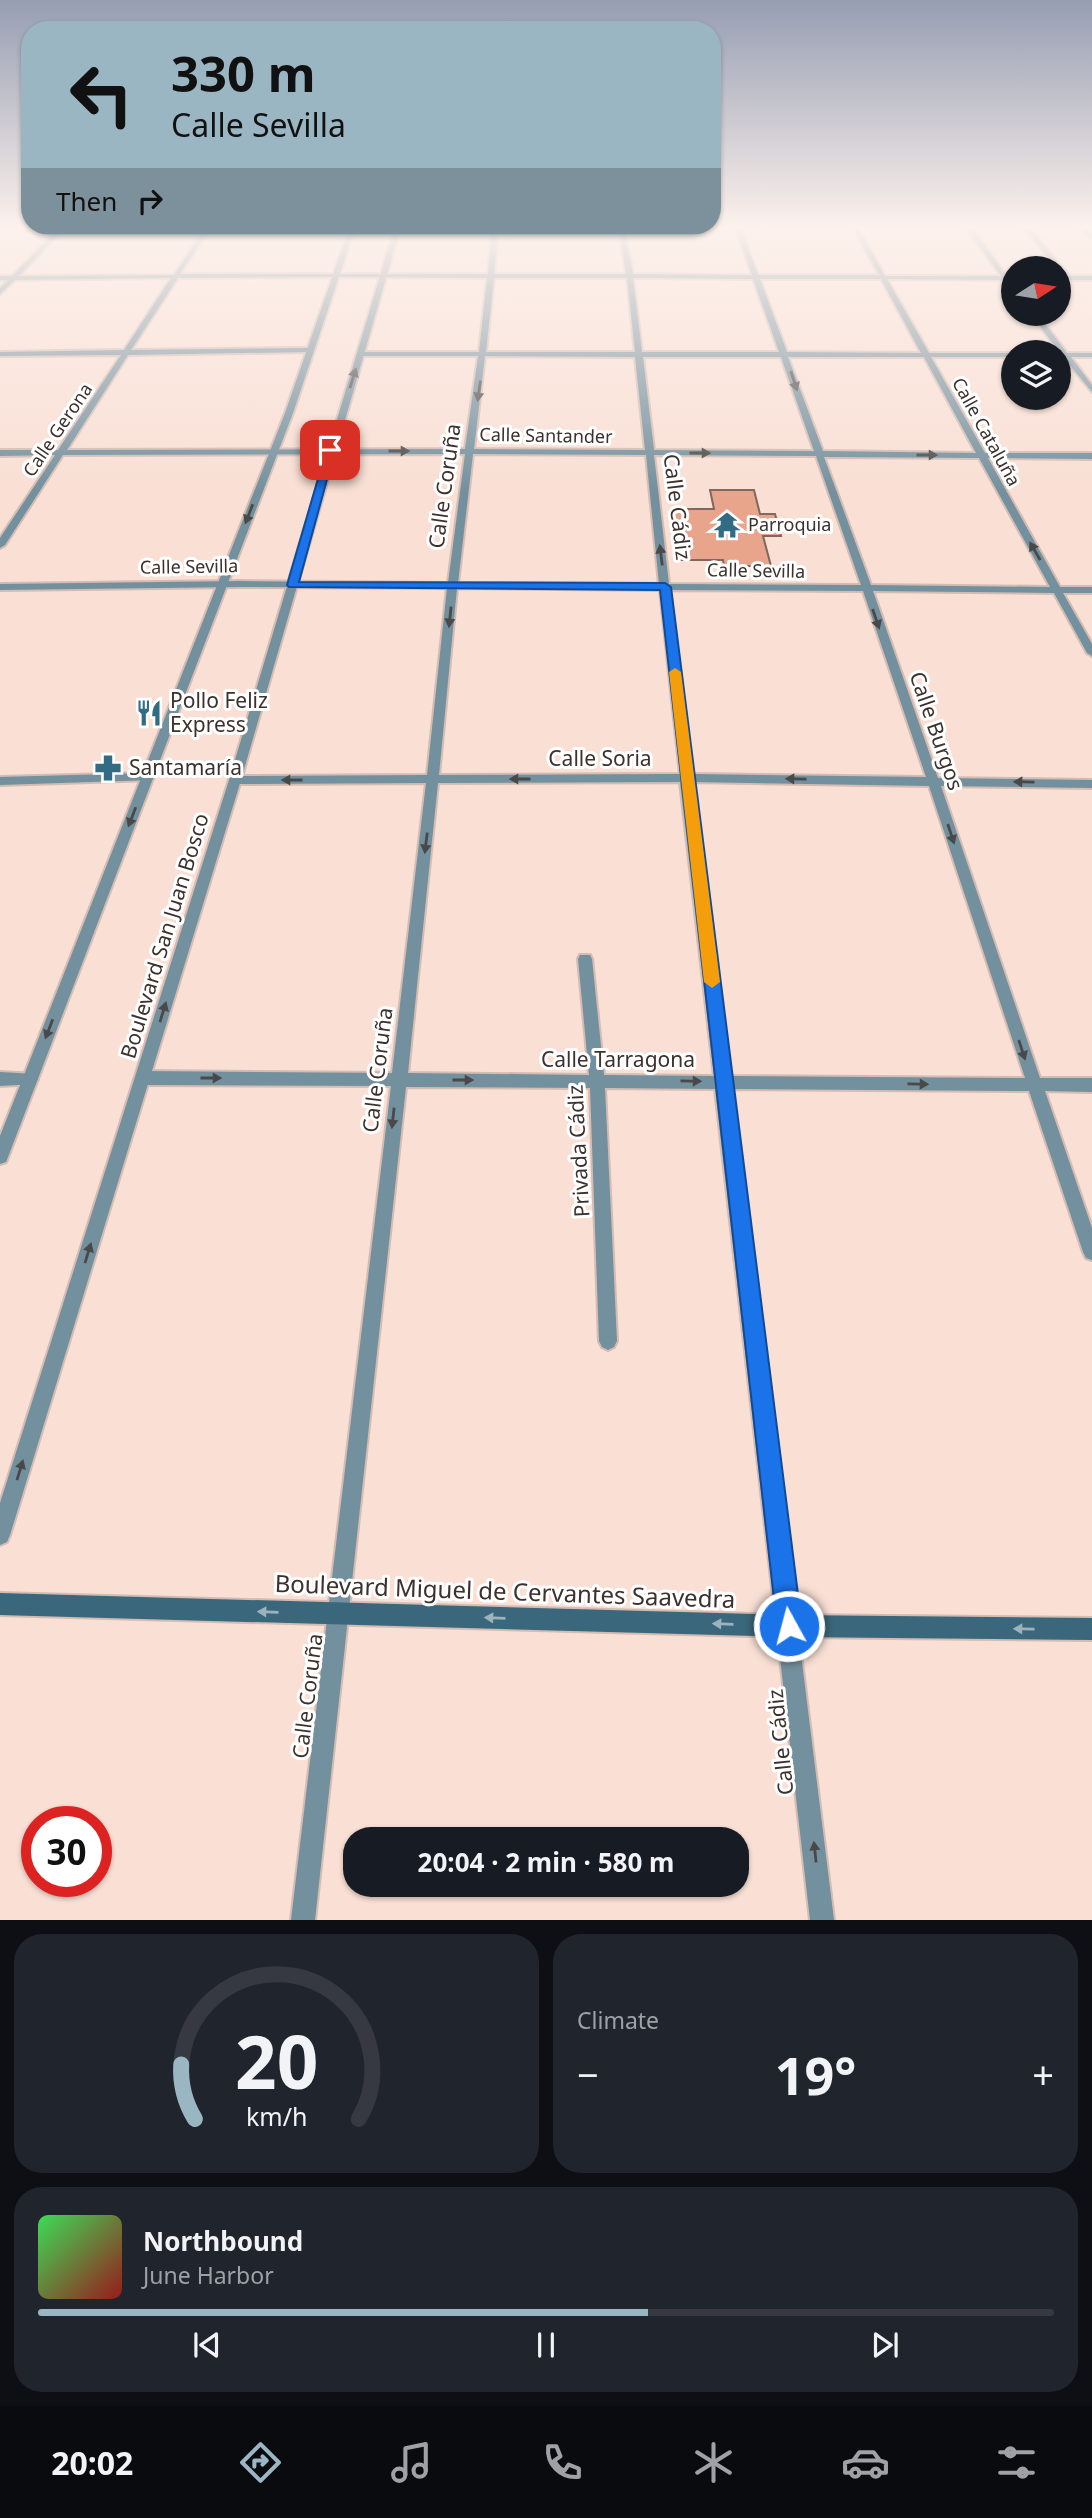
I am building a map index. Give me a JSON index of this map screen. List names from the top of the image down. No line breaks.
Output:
{"streets":{"main road":["Boulevard Miguel de Cervantes Saavedra"],"street":["Calle Gerona","Calle Cataluña","Calle Santander","Calle Coruña","Calle Cádiz","Calle Sevilla","Calle Burgos","Calle Soria","Boulevard San Juan Bosco","Calle Tarragona","Privada Cádiz"]},"crossings":[["Calle Gerona","Calle Santander"],["Calle Cataluña","Calle Santander"],["Calle Cataluña","Calle Sevilla"],["Calle Santander","Calle Coruña"],["Calle Santander","Calle Cádiz"],["Calle Santander","Calle Burgos"],["Calle Santander","Boulevard San Juan Bosco"],["Calle Coruña","Calle Sevilla"],["Calle Coruña","Calle Soria"],["Calle Coruña","Calle Tarragona"],["Calle Coruña","Boulevard Miguel de Cervantes Saavedra"],["Calle Cádiz","Calle Sevilla"],["Calle Cádiz","Calle Soria"],["Calle Cádiz","Calle Tarragona"],["Calle Cádiz","Boulevard Miguel de Cervantes Saavedra"],["Calle Sevilla","Calle Burgos"],["Calle Sevilla","Boulevard San Juan Bosco"],["Calle Burgos","Calle Soria"],["Calle Burgos","Calle Tarragona"],["Calle Soria","Boulevard San Juan Bosco"],["Boulevard San Juan Bosco","Calle Tarragona"],["Calle Tarragona","Privada Cádiz"]],"one_way":["Calle Cataluña","Calle Coruña","Calle Burgos","Calle Soria","Calle Tarragona","Boulevard Miguel de Cervantes Saavedra"],"places":{"temple":["Parroquia"],"restaurant":["Pollo Feliz Express"],"pharmacy":["Santamaría"]},"north":"right","page":{"turn":["330 m","Calle Sevilla"],"then":"Then","limit":"30","trip":"20:04 · 2 min · 580 m","tile":"Climate","heat":["−","19°","+"],"song":["Northbound","June Harbor"],"tabs":"20:02","gauge":["20","km/h"]}}
